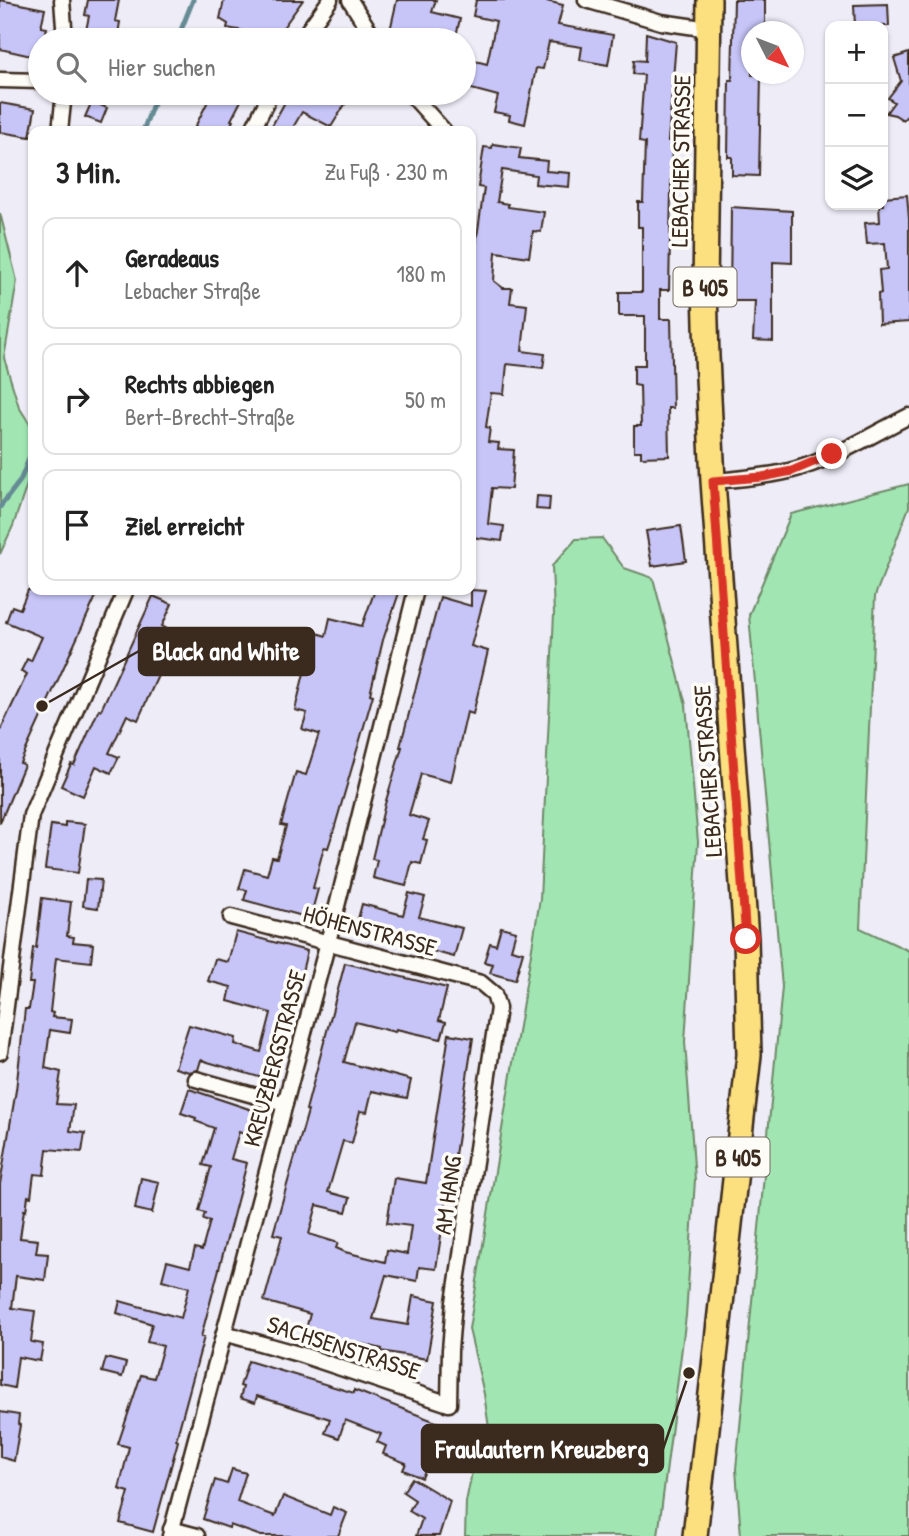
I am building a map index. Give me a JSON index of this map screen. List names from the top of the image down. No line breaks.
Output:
{"streets":{"main road":["LEBACHER STRASSE","B 405"],"street":["HÖHENSTRASSE","KREUZBERGSTRASSE","AM HANG","SACHSENSTRASSE"]},"crossings":[["HÖHENSTRASSE","KREUZBERGSTRASSE"],["HÖHENSTRASSE","AM HANG"],["KREUZBERGSTRASSE","SACHSENSTRASSE"],["AM HANG","SACHSENSTRASSE"]],"places":["Black and White","Fraulautern Kreuzberg"],"north":"bottom right","page":{"map_buttons":["+","−"],"search":"Hier suchen","heading":["3 Min.","Zu Fuß · 230 m"],"list":[["Geradeaus","Lebacher Straße","180 m"],["Rechts abbiegen","Bert-Brecht-Straße","50 m"],"Ziel erreicht"]}}
